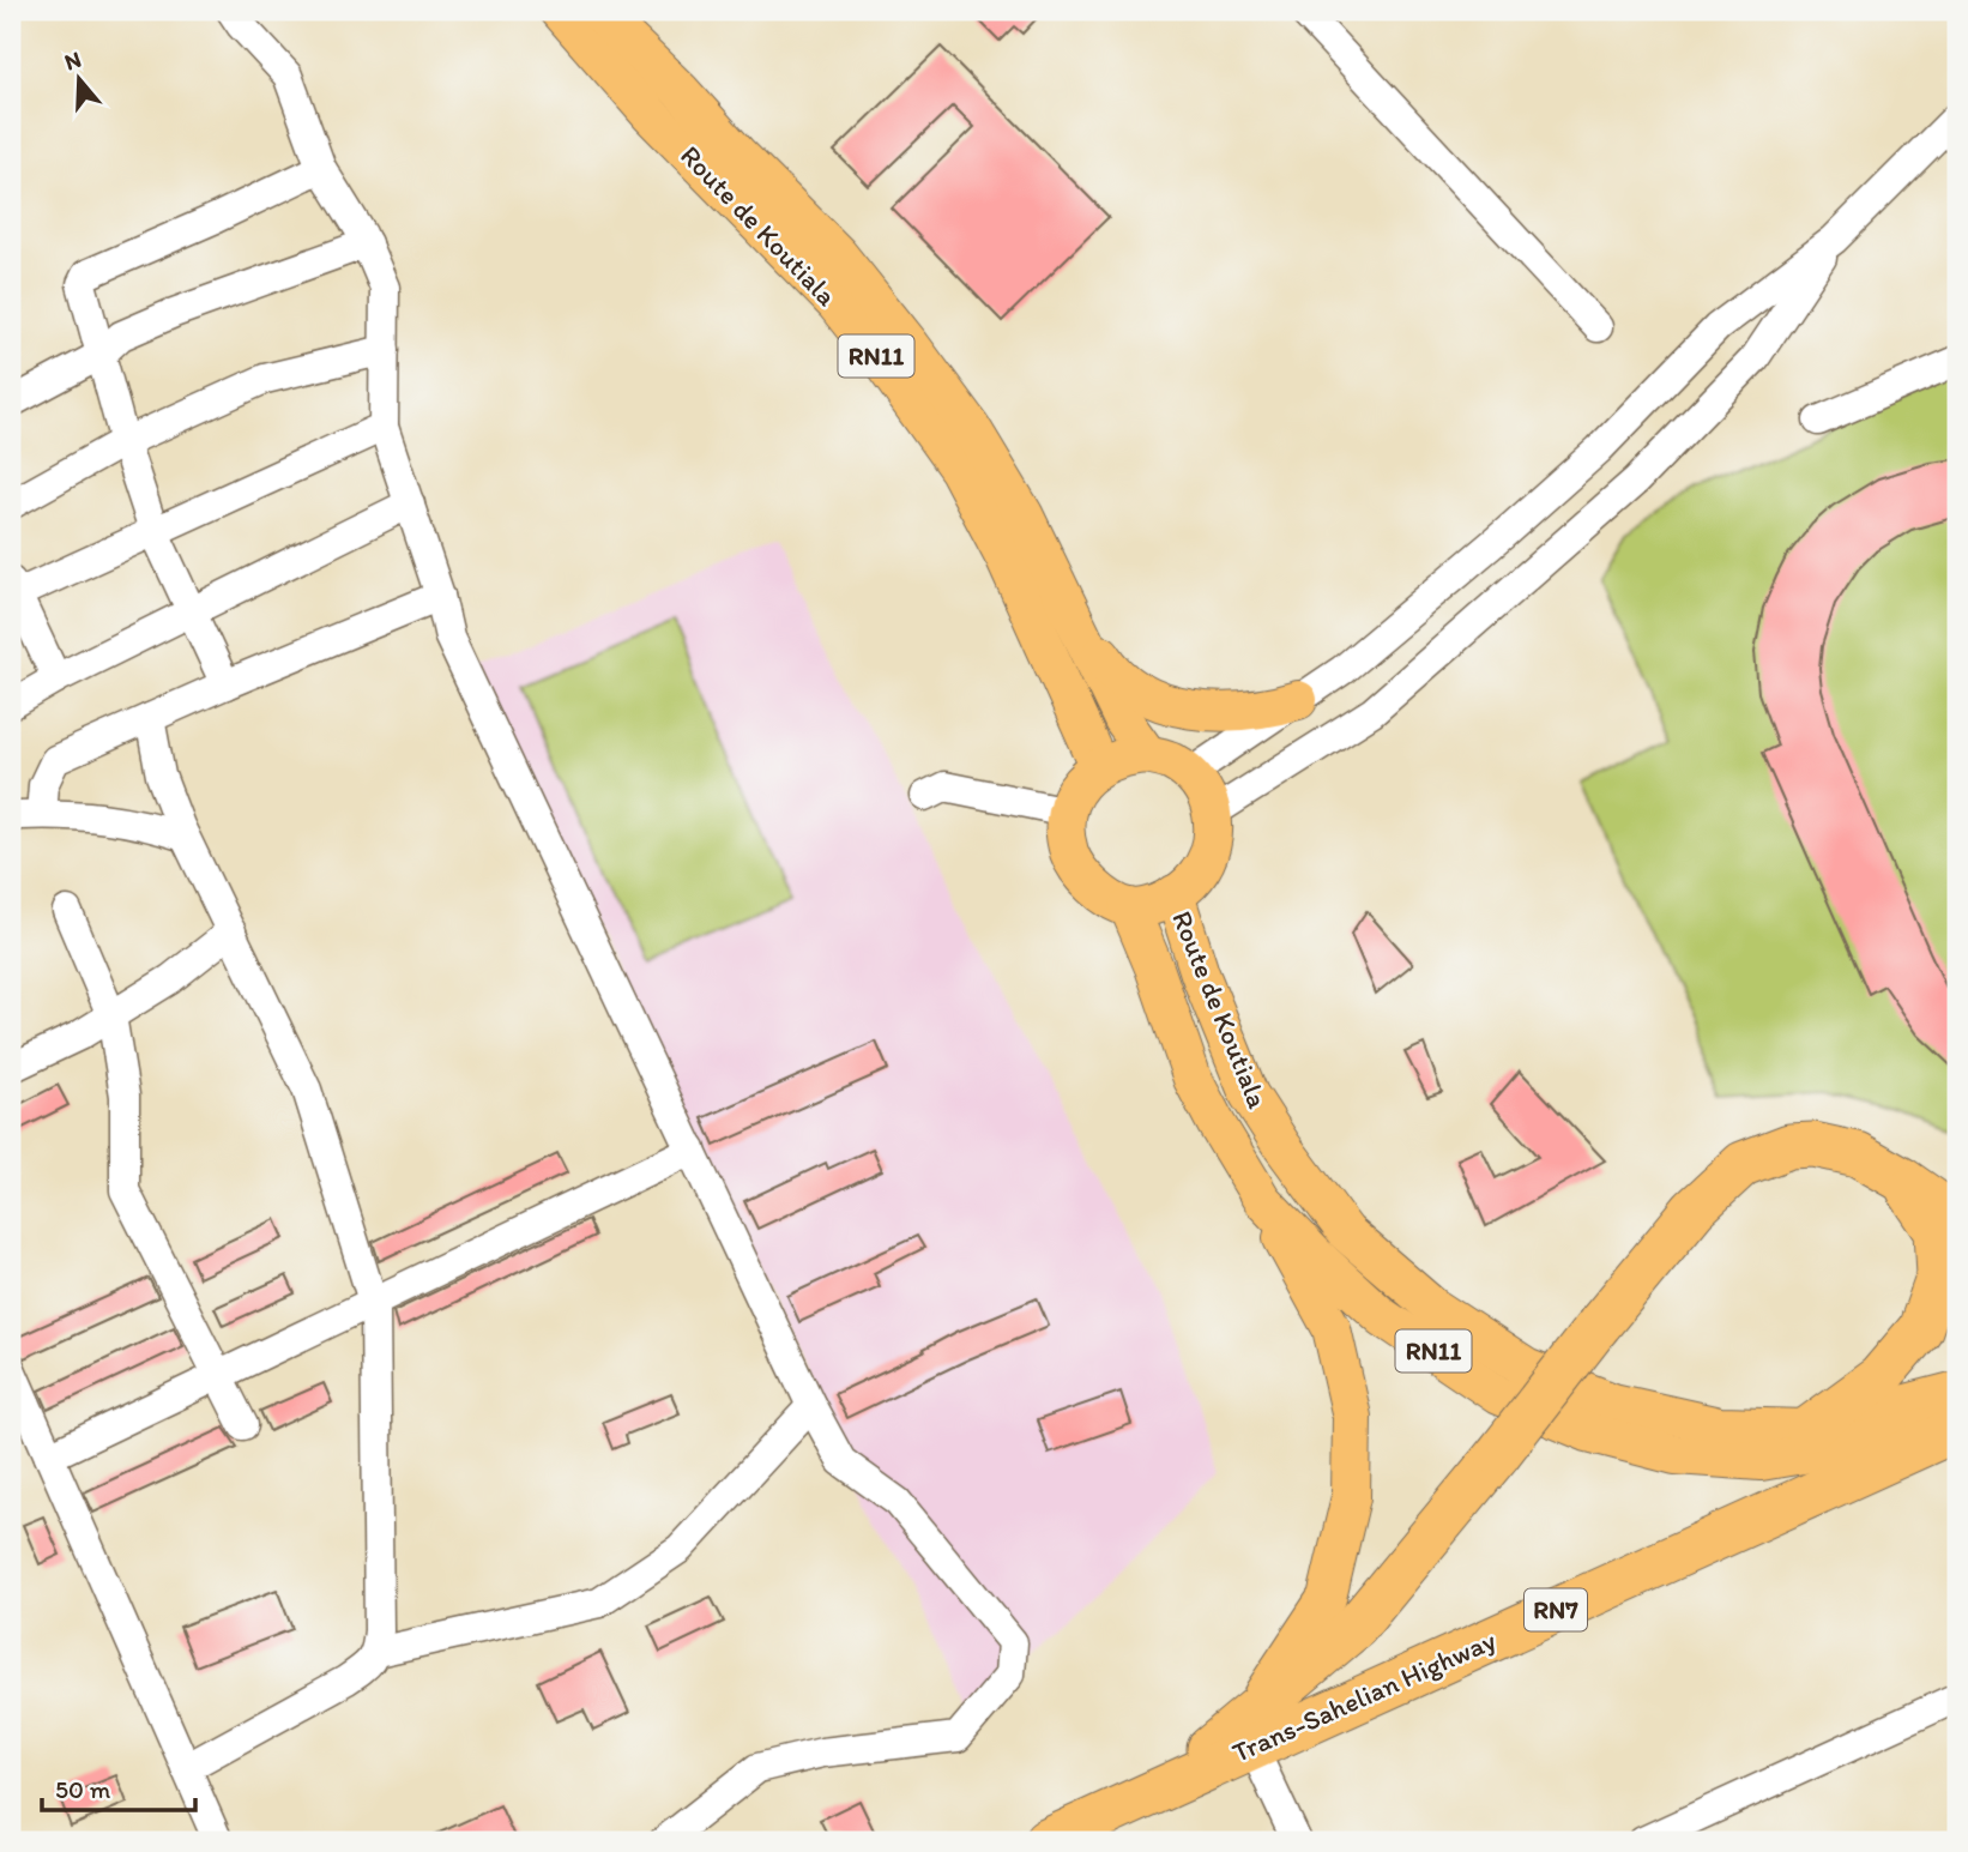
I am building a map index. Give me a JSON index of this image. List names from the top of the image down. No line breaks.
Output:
{"streets":{"highway":["RN7","Trans-Sahelian Highway"],"main road":["Route de Koutiala","RN11"]},"crossings":[["Route de Koutiala","RN11"],["RN11","Trans-Sahelian Highway"]],"scale_bar":"50 m","north":"top"}
